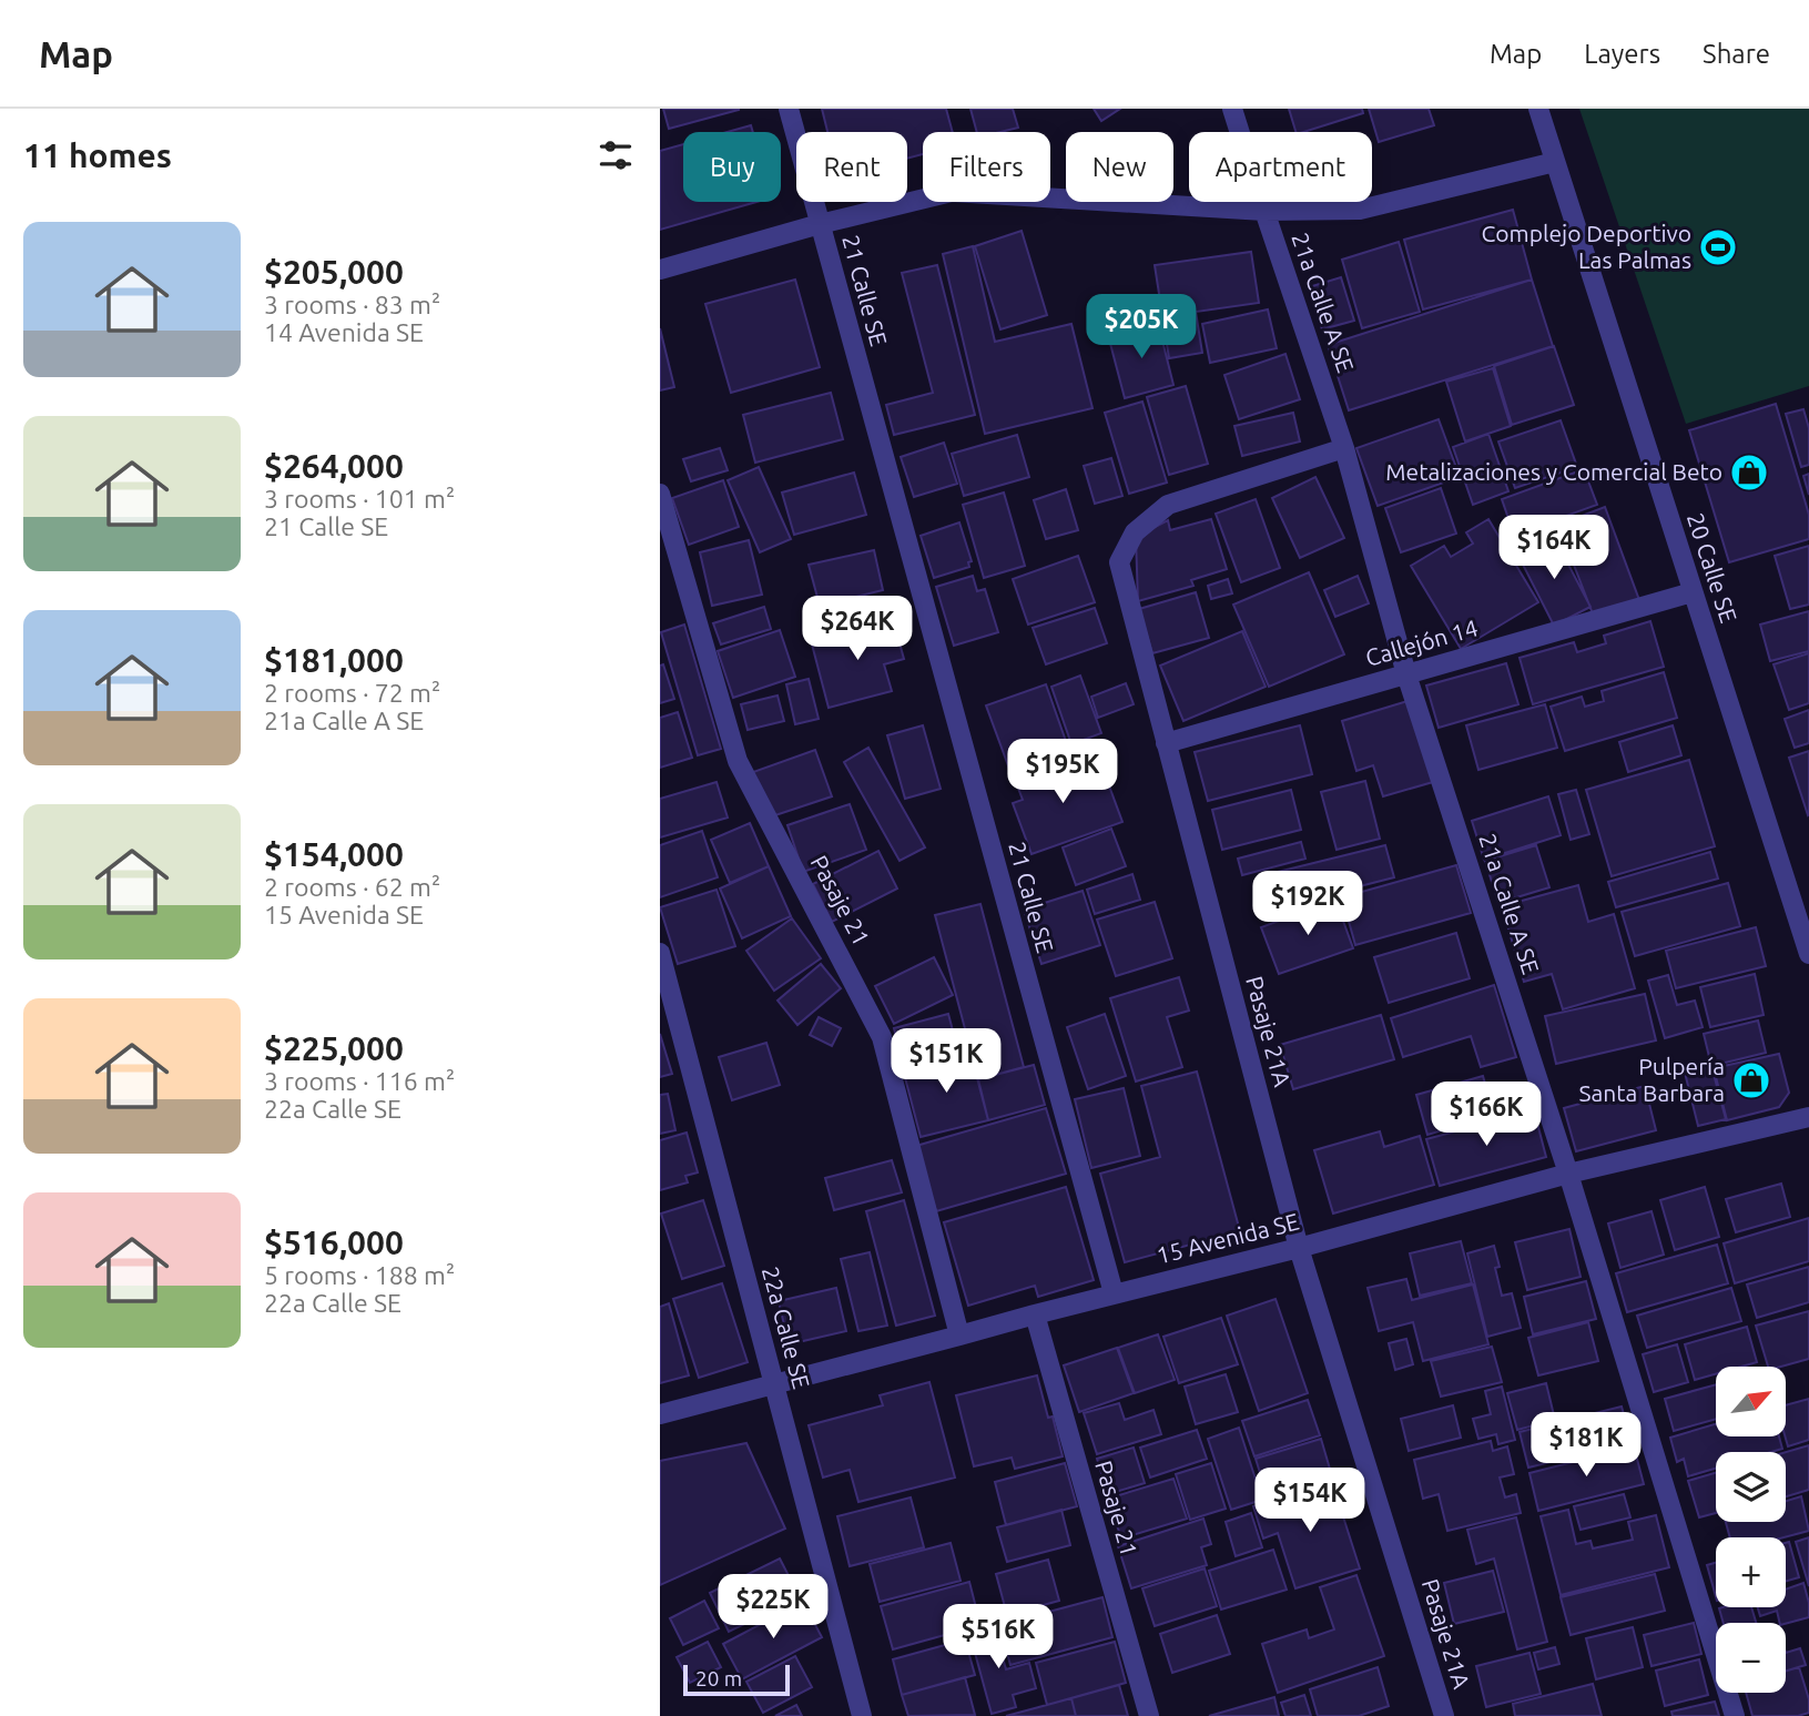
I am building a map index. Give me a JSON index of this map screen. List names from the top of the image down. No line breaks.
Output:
{"streets":{"street":["21 Calle SE","21a Calle A SE","20 Calle SE","Callejón 14","Pasaje 21","Pasaje 21A","15 Avenida SE","22a Calle SE"]},"crossings":[["21 Calle SE","15 Avenida SE"],["21a Calle A SE","Callejón 14"],["21a Calle A SE","Pasaje 21A"],["21a Calle A SE","15 Avenida SE"],["20 Calle SE","Callejón 14"],["Callejón 14","Pasaje 21A"],["Pasaje 21","15 Avenida SE"],["Pasaje 21A","15 Avenida SE"],["15 Avenida SE","22a Calle SE"]],"places":{"sports":["Complejo Deportivo Las Palmas"],"shop":["Metalizaciones y Comercial Beto","Pulpería Santa Barbara"]},"scale_bar":"20 m","north":"top right","page":{"header":"Map","nav":["Map","Layers","Share"],"heading":"11 homes","chip":["Buy","Rent","Filters","New","Apartment"],"list":[{"name":"$205,000","note":"3 rooms · 83 m² · 14 Avenida SE"},{"name":"$264,000","note":"3 rooms · 101 m² · 21 Calle SE"},{"name":"$181,000","note":"2 rooms · 72 m² · 21a Calle A SE"},{"name":"$154,000","note":"2 rooms · 62 m² · 15 Avenida SE"},{"name":"$225,000","note":"3 rooms · 116 m² · 22a Calle SE"},{"name":"$516,000","note":"5 rooms · 188 m² · 22a Calle SE"}],"price":["$205K","$164K","$264K","$195K","$192K","$151K","$166K","$181K","$154K","$225K","$516K"],"map_buttons":["+","−"],"scale":"20 m"}}
